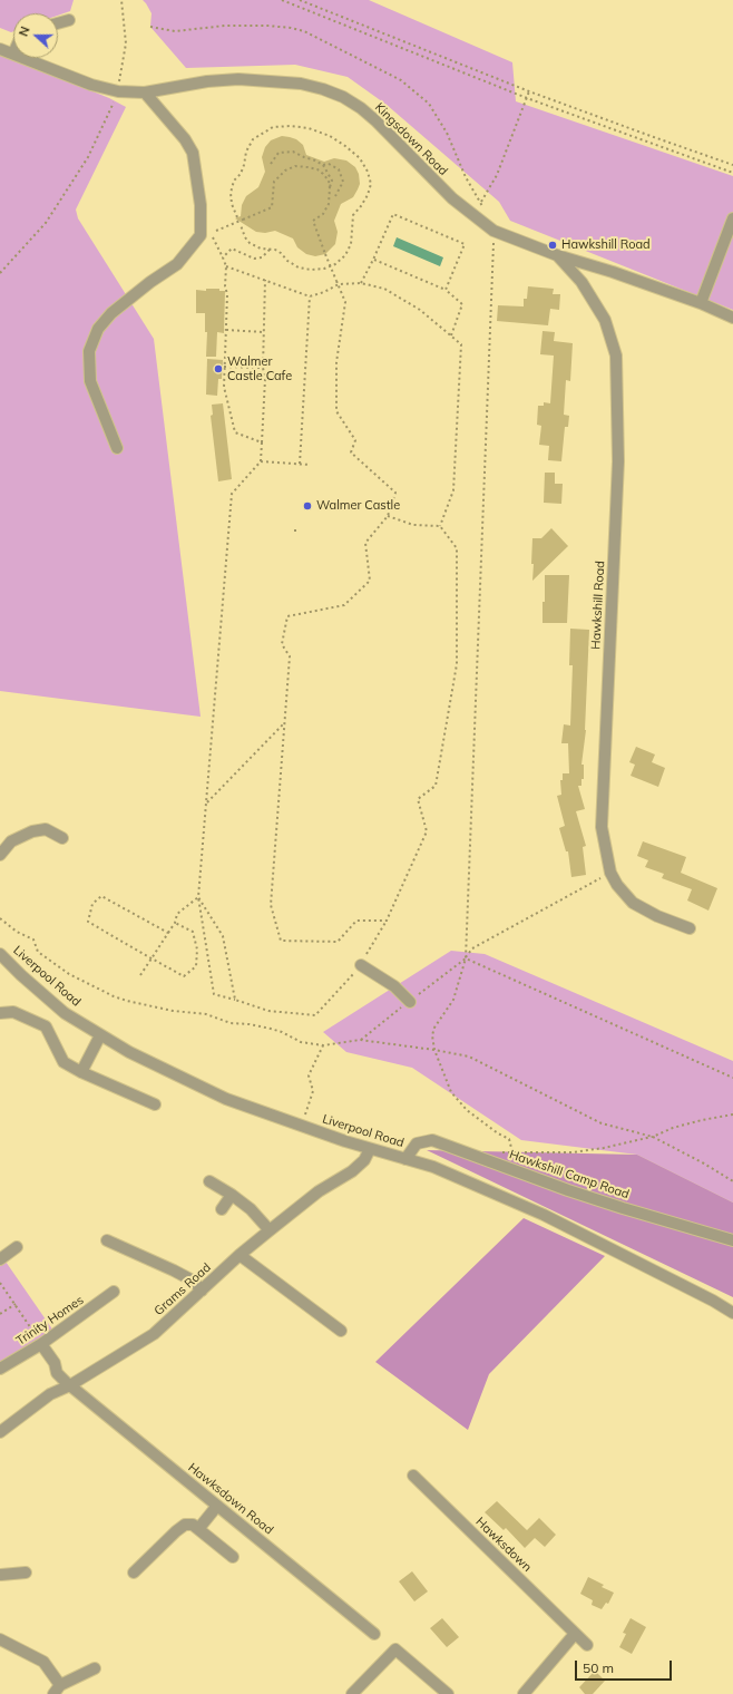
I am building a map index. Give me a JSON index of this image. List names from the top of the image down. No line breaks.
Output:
{"streets":{"street":["Kingsdown Road","Hawkshill Road","Liverpool Road","Hawkshill Camp Road","Grams Road","Trinity Homes","Hawksdown Road","Hawksdown"]},"crossings":[["Kingsdown Road","Hawkshill Road"],["Liverpool Road","Hawkshill Camp Road"],["Liverpool Road","Grams Road"],["Grams Road","Hawksdown Road"],["Trinity Homes","Hawksdown Road"]],"places":["Hawkshill Road","Walmer Castle Cafe","Walmer Castle"],"scale_bar":"50 m","north":"left"}
